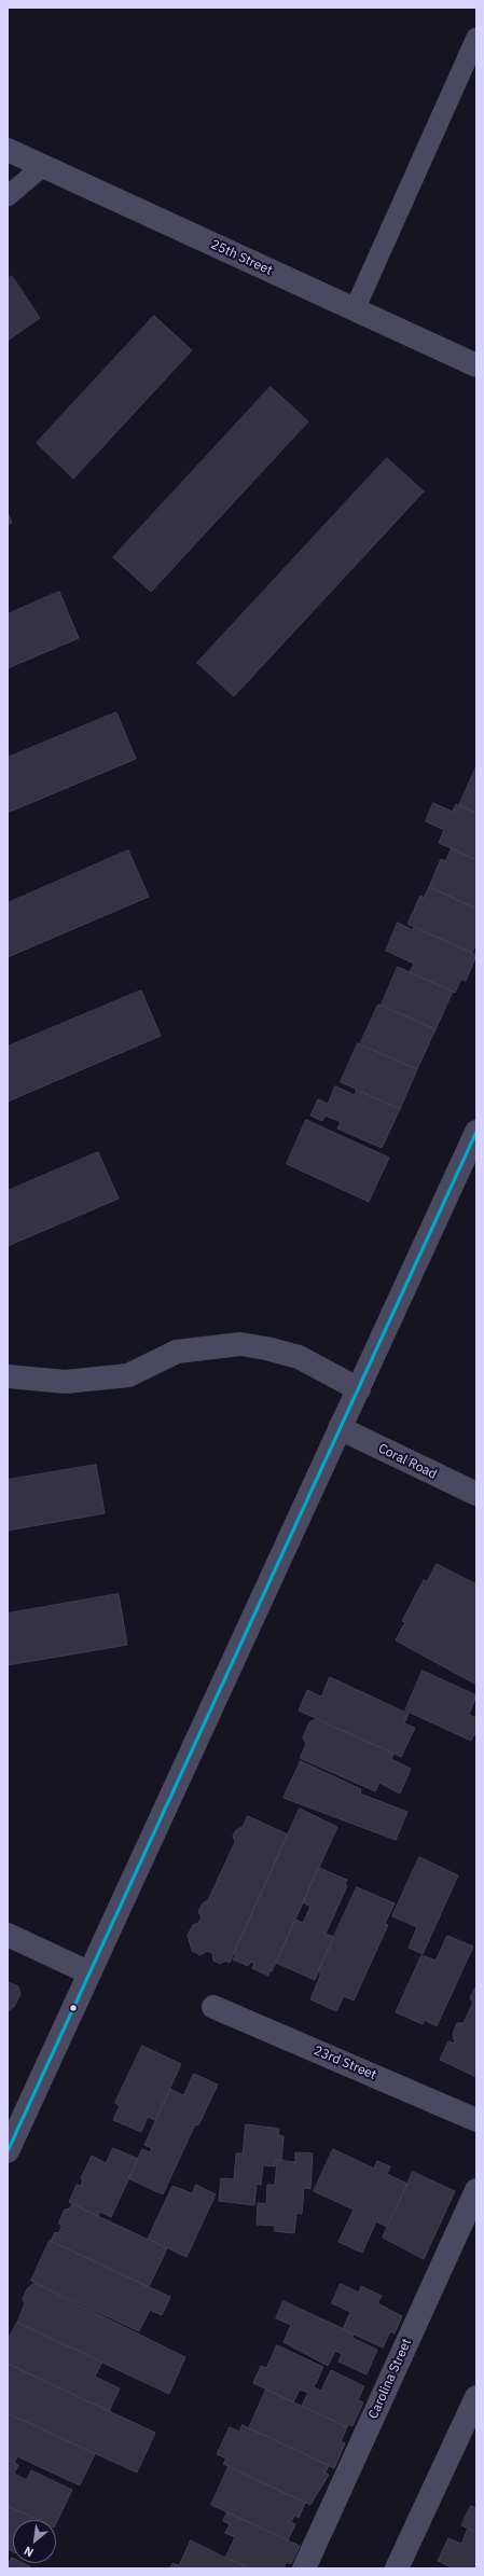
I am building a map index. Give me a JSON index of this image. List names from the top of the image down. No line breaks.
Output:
{"streets":{"street":["25th Street","Coral Road","23rd Street","Carolina Street"]},"north":"bottom left"}
